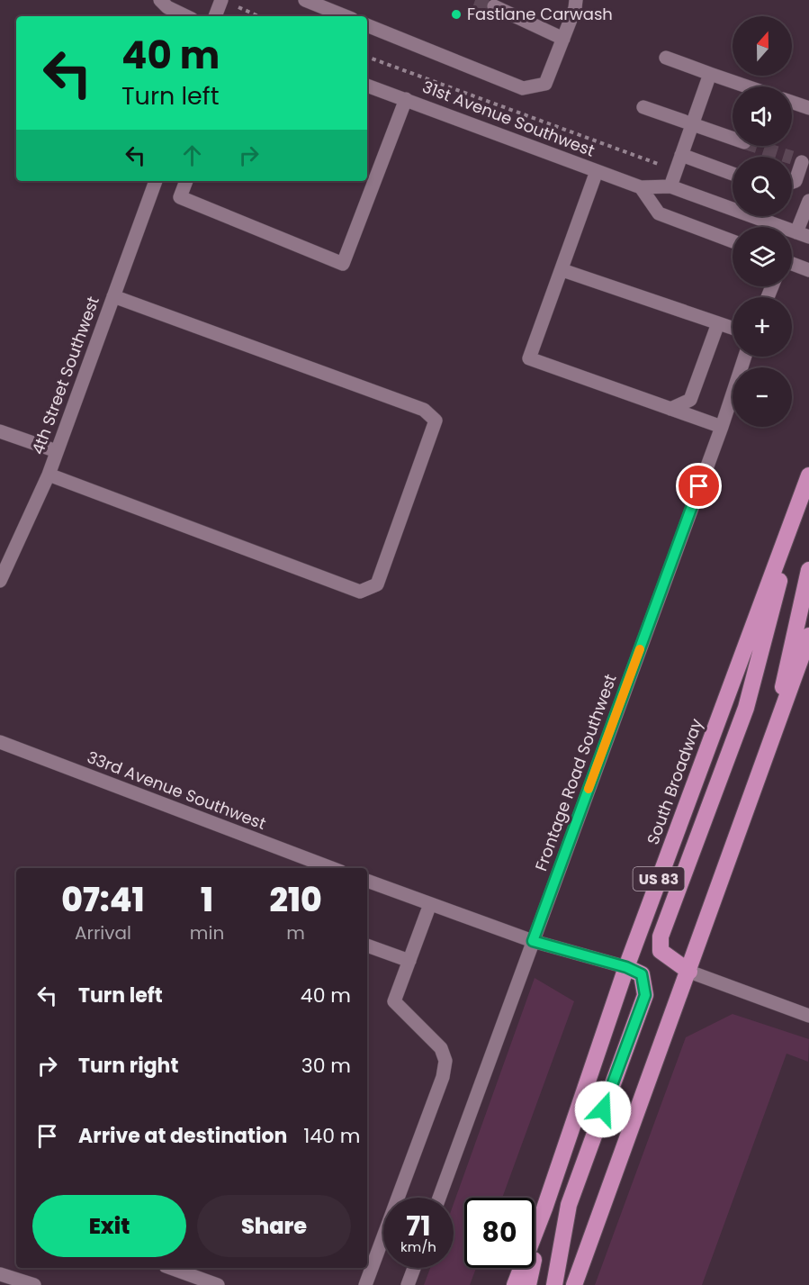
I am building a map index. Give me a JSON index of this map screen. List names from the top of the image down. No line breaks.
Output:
{"streets":{"highway":["South Broadway","US 83"],"street":["31st Avenue Southwest","4th Street Southwest","Frontage Road Southwest","33rd Avenue Southwest"]},"places":["Fastlane Carwash"],"north":"top","page":{"map_buttons":["+","−"],"turn":["40 m","Turn left"],"eta":["07:41","Arrival","1","min","210","m"],"list":[{"name":"Turn left","value":"40 m"},{"name":"Turn right","value":"30 m"},{"name":"Arrive at destination","value":"140 m"}],"buttons":["Exit","Share"],"speed":"71 km/h","limit":"80"}}
